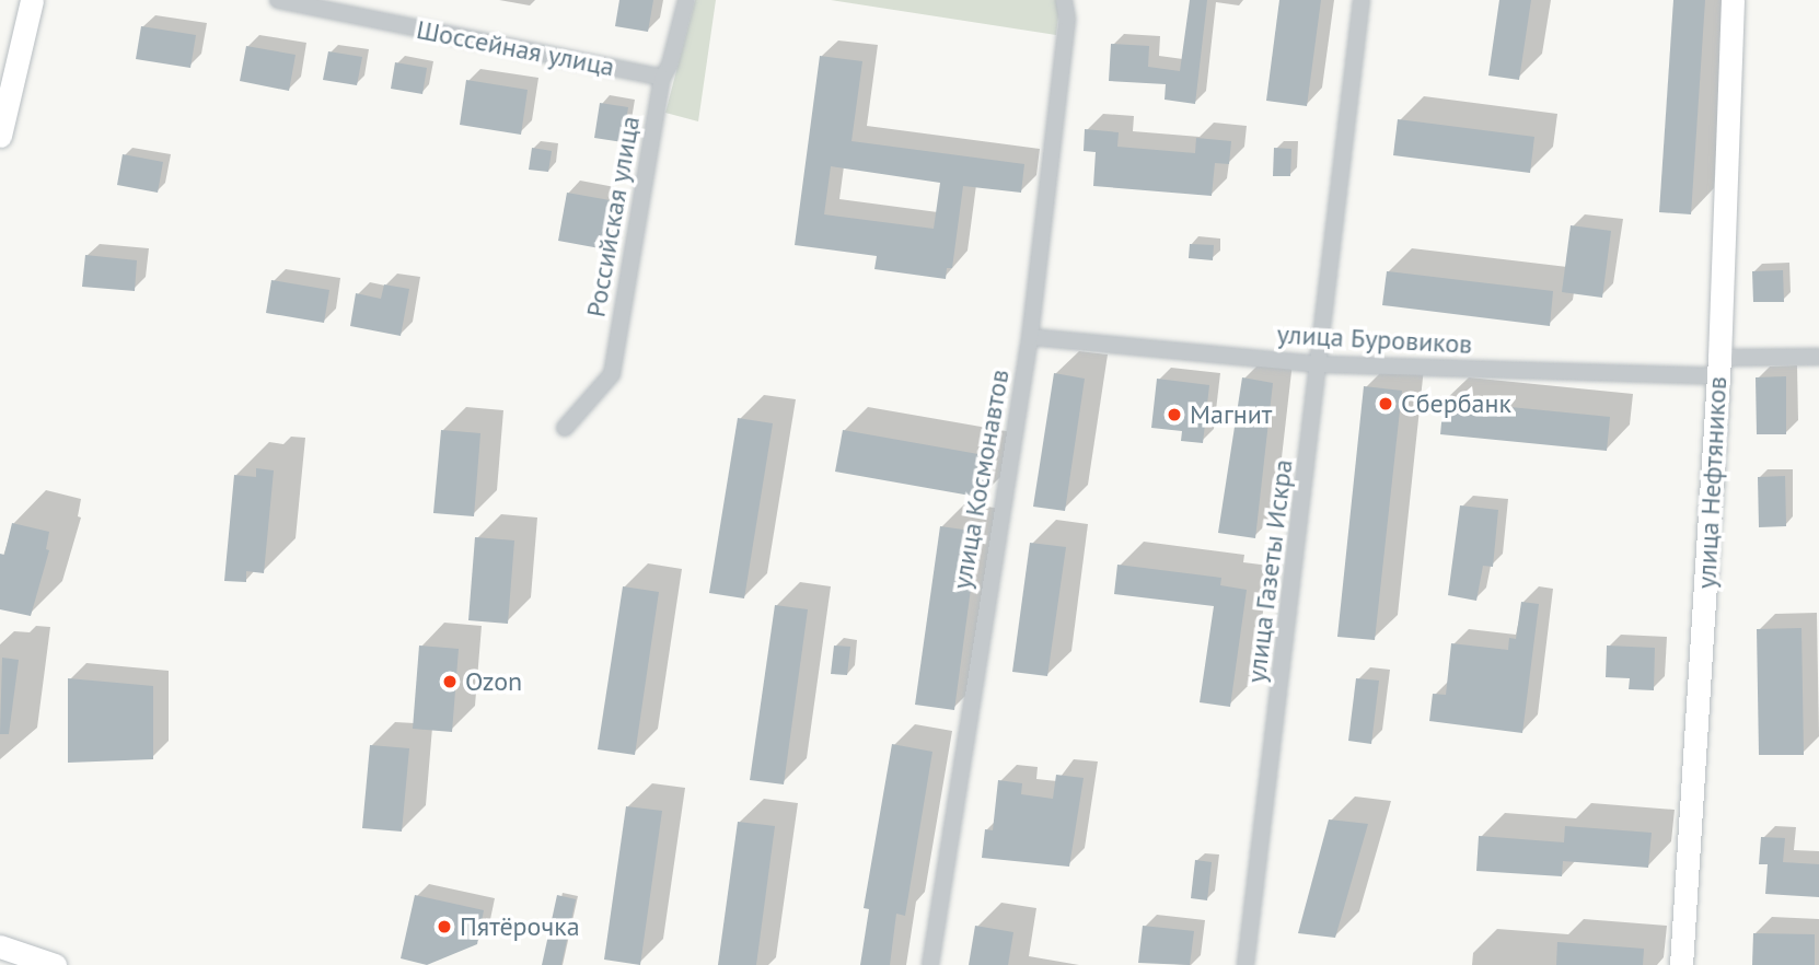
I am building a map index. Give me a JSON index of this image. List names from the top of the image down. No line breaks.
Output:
{"streets":{"street":["Шоссейная улица","Российская улица","улица Буровиков","улица Космонавтов","улица Нефтяников","улица Газеты Искра"]},"crossings":[["Шоссейная улица","Российская улица"],["улица Буровиков","улица Космонавтов"],["улица Буровиков","улица Нефтяников"],["улица Буровиков","улица Газеты Искра"]],"places":["Сбербанк","Магнит","Ozon","Пятёрочка"]}
